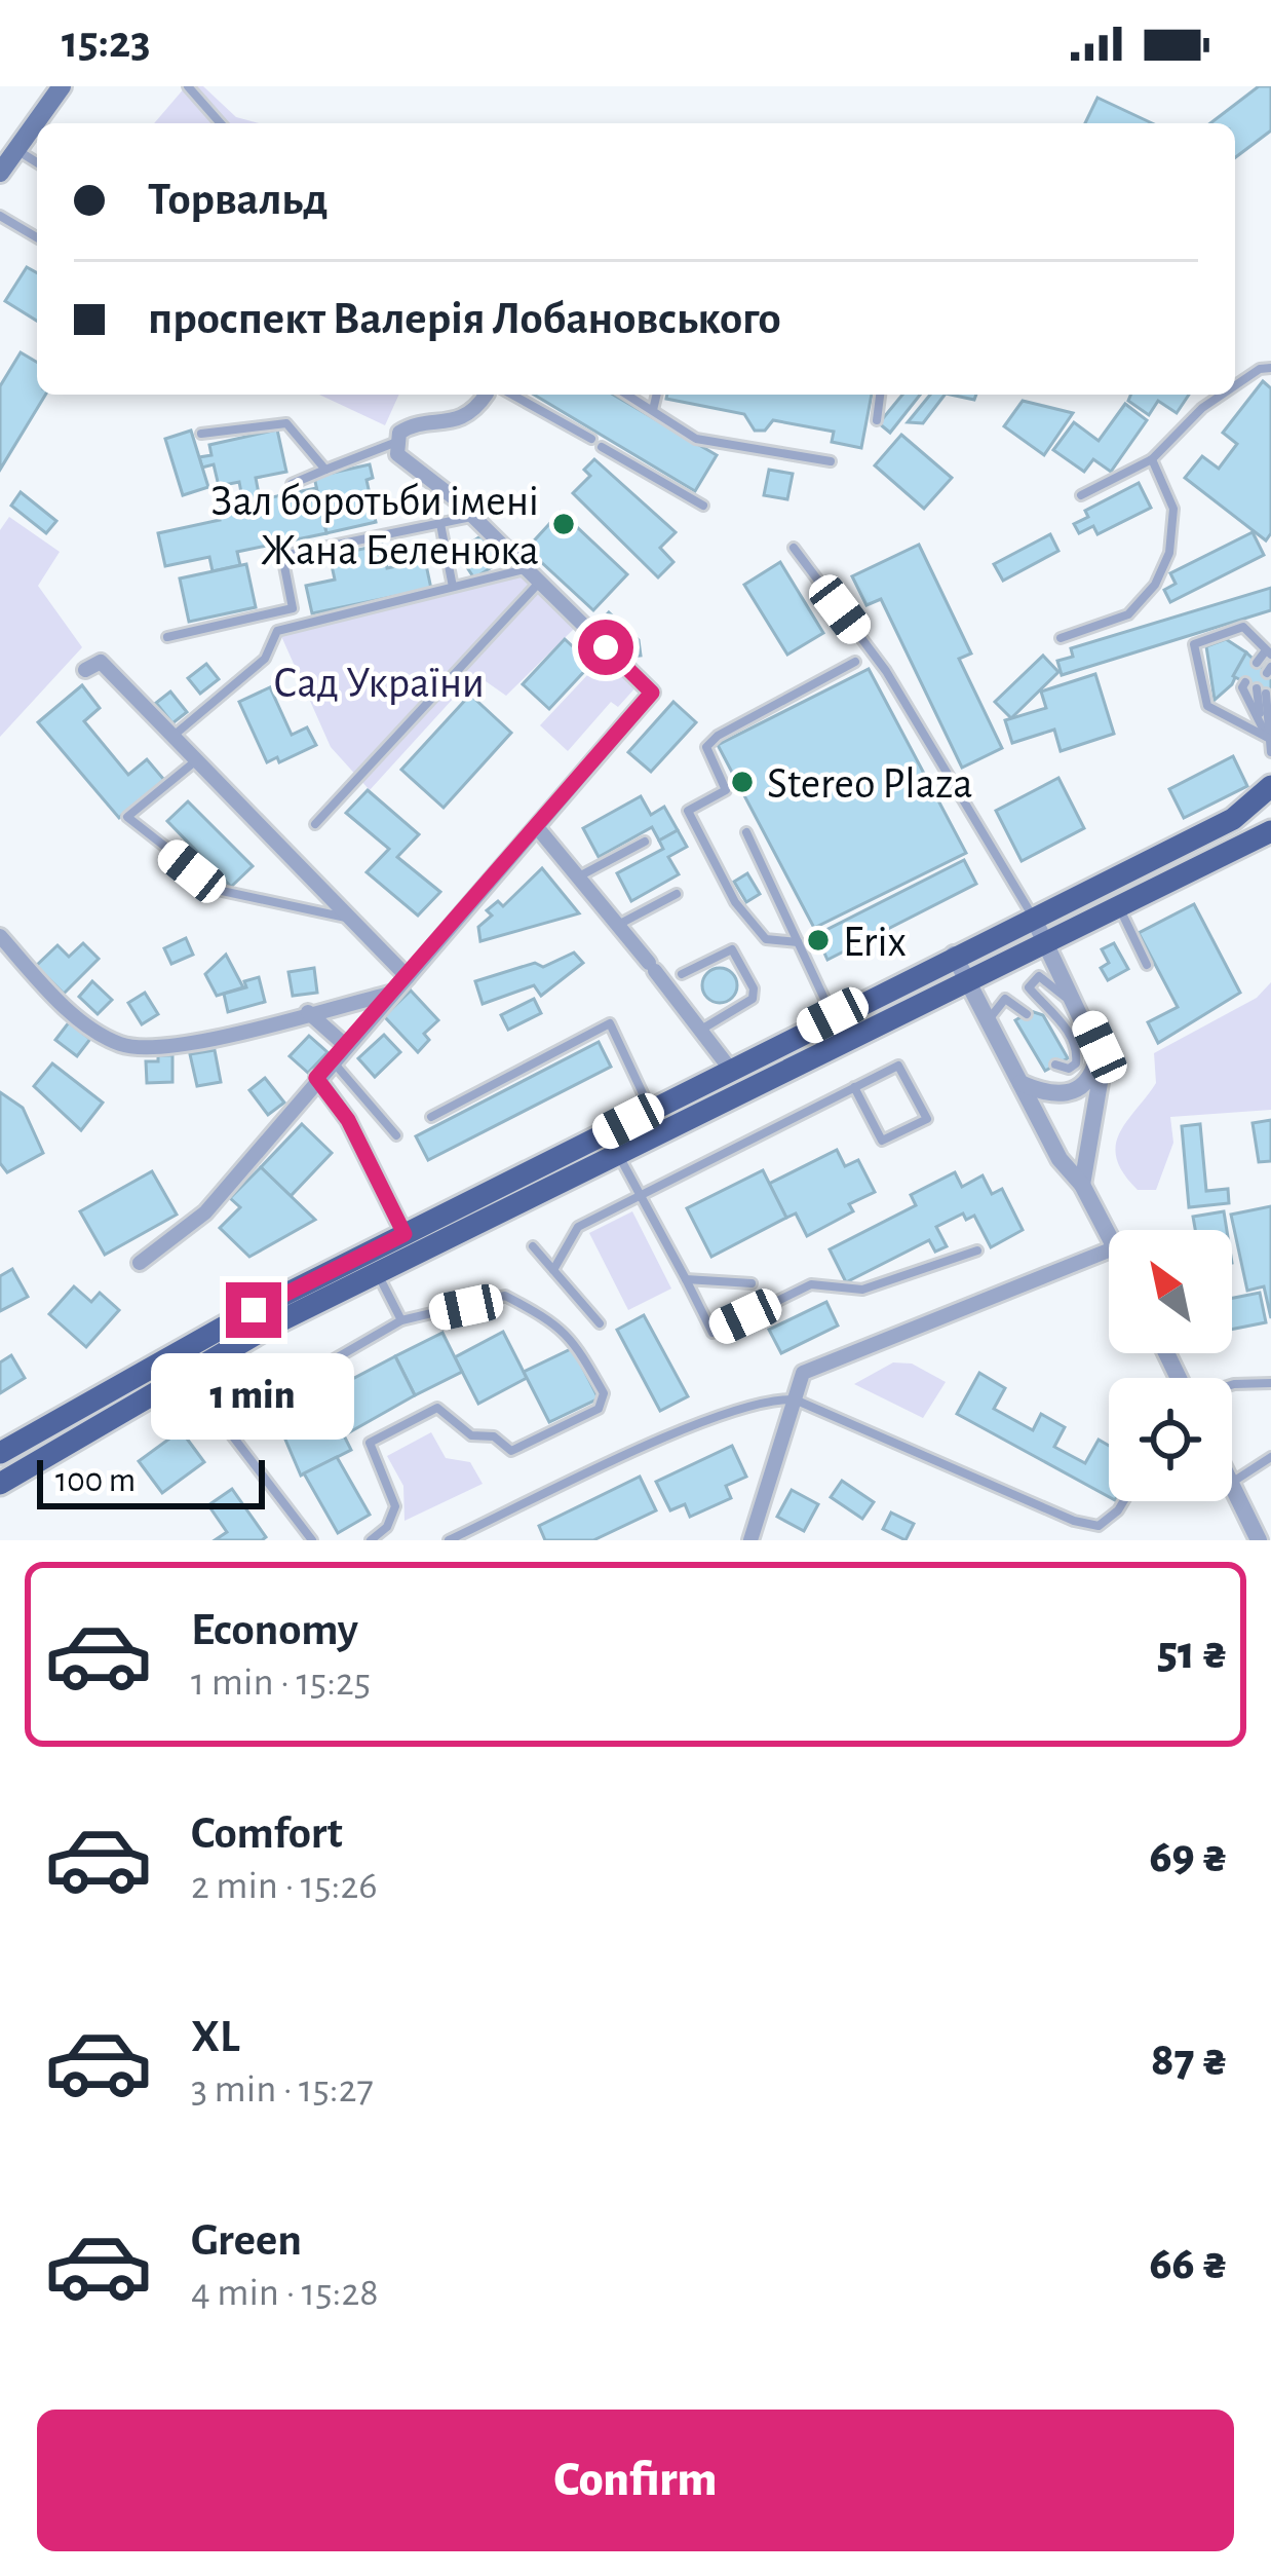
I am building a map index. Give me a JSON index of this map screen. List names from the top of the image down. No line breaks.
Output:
{"parks":["Сад України"],"places":["Зал боротьби імені Жана Беленюка","Stereo Plaza","Erix"],"scale_bar":"100 m","north":"top left","page":{"status":"15:23","banner":["Торвальд","проспект Валерія Лобановського"],"bubble":"1 min","scale":"100 m","list":[{"name":"Economy","note":"1 min · 15:25","value":"51 ₴"},{"name":"Comfort","note":"2 min · 15:26","value":"69 ₴"},{"name":"XL","note":"3 min · 15:27","value":"87 ₴"},{"name":"Green","note":"4 min · 15:28","value":"66 ₴"}],"buttons":"Confirm"}}
